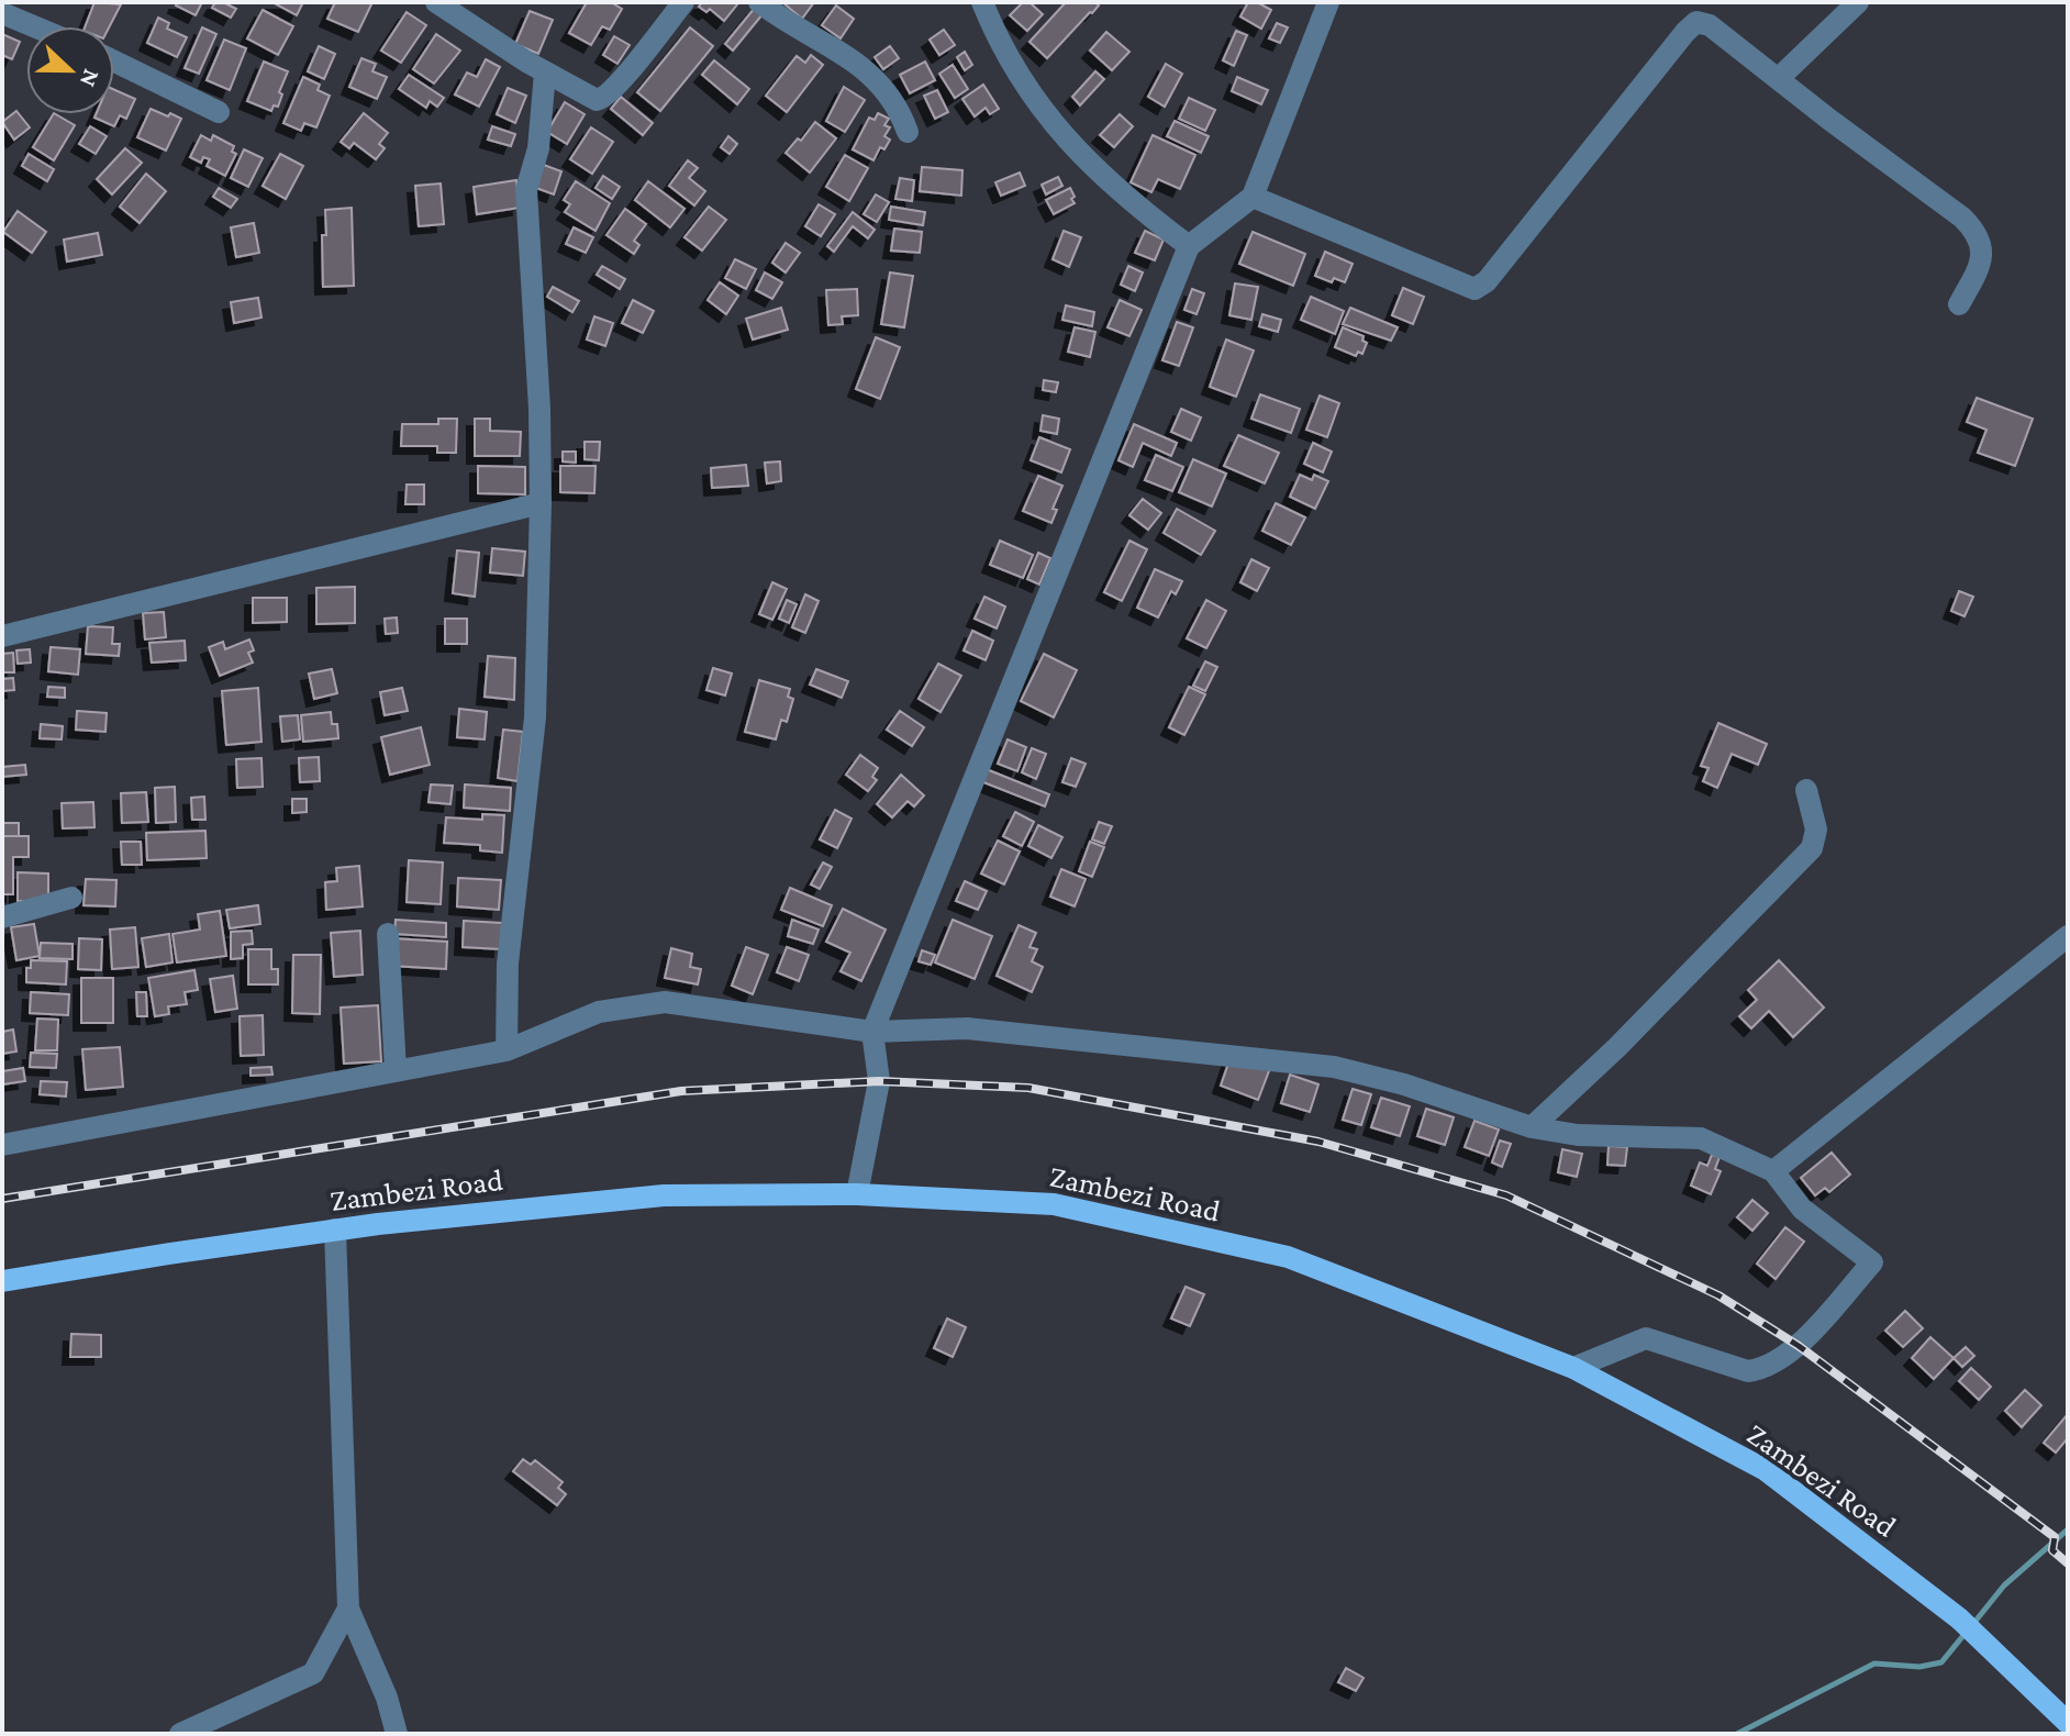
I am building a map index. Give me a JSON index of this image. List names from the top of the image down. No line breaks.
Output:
{"streets":{"main road":["Zambezi Road"]},"north":"right"}
